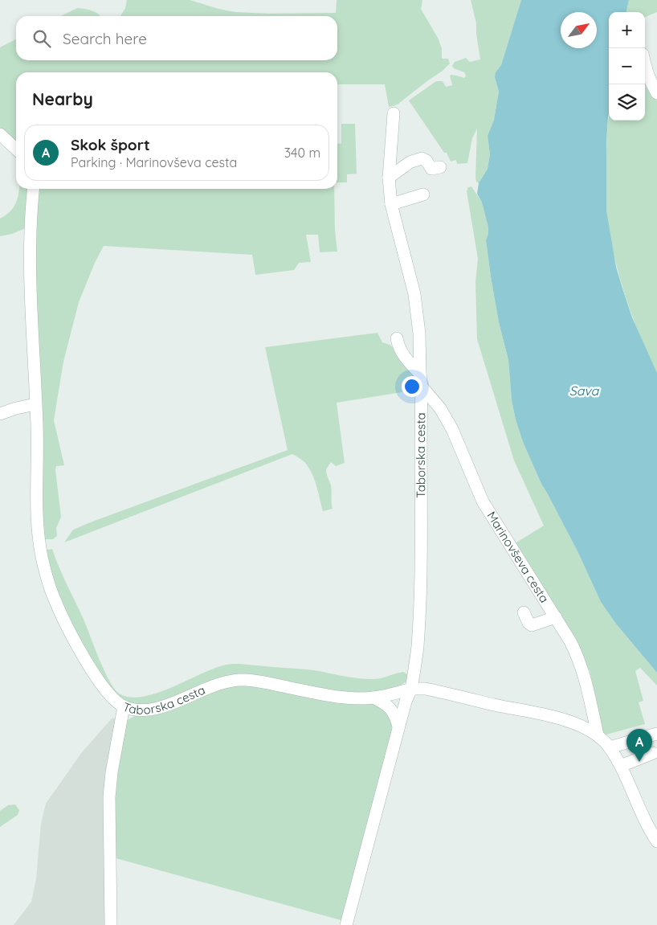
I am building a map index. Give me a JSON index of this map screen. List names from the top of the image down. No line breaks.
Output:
{"streets":{"street":["Taborska cesta","Marinovševa cesta"]},"crossings":[["Taborska cesta","Marinovševa cesta"]],"water":["Sava"],"north":"top right","page":{"map_buttons":["+","−"],"search":"Search here","heading":"Nearby","list":[{"mark":"A","name":"Skok šport","note":"Parking · Marinovševa cesta","value":"340 m"}],"pins":"A"}}
